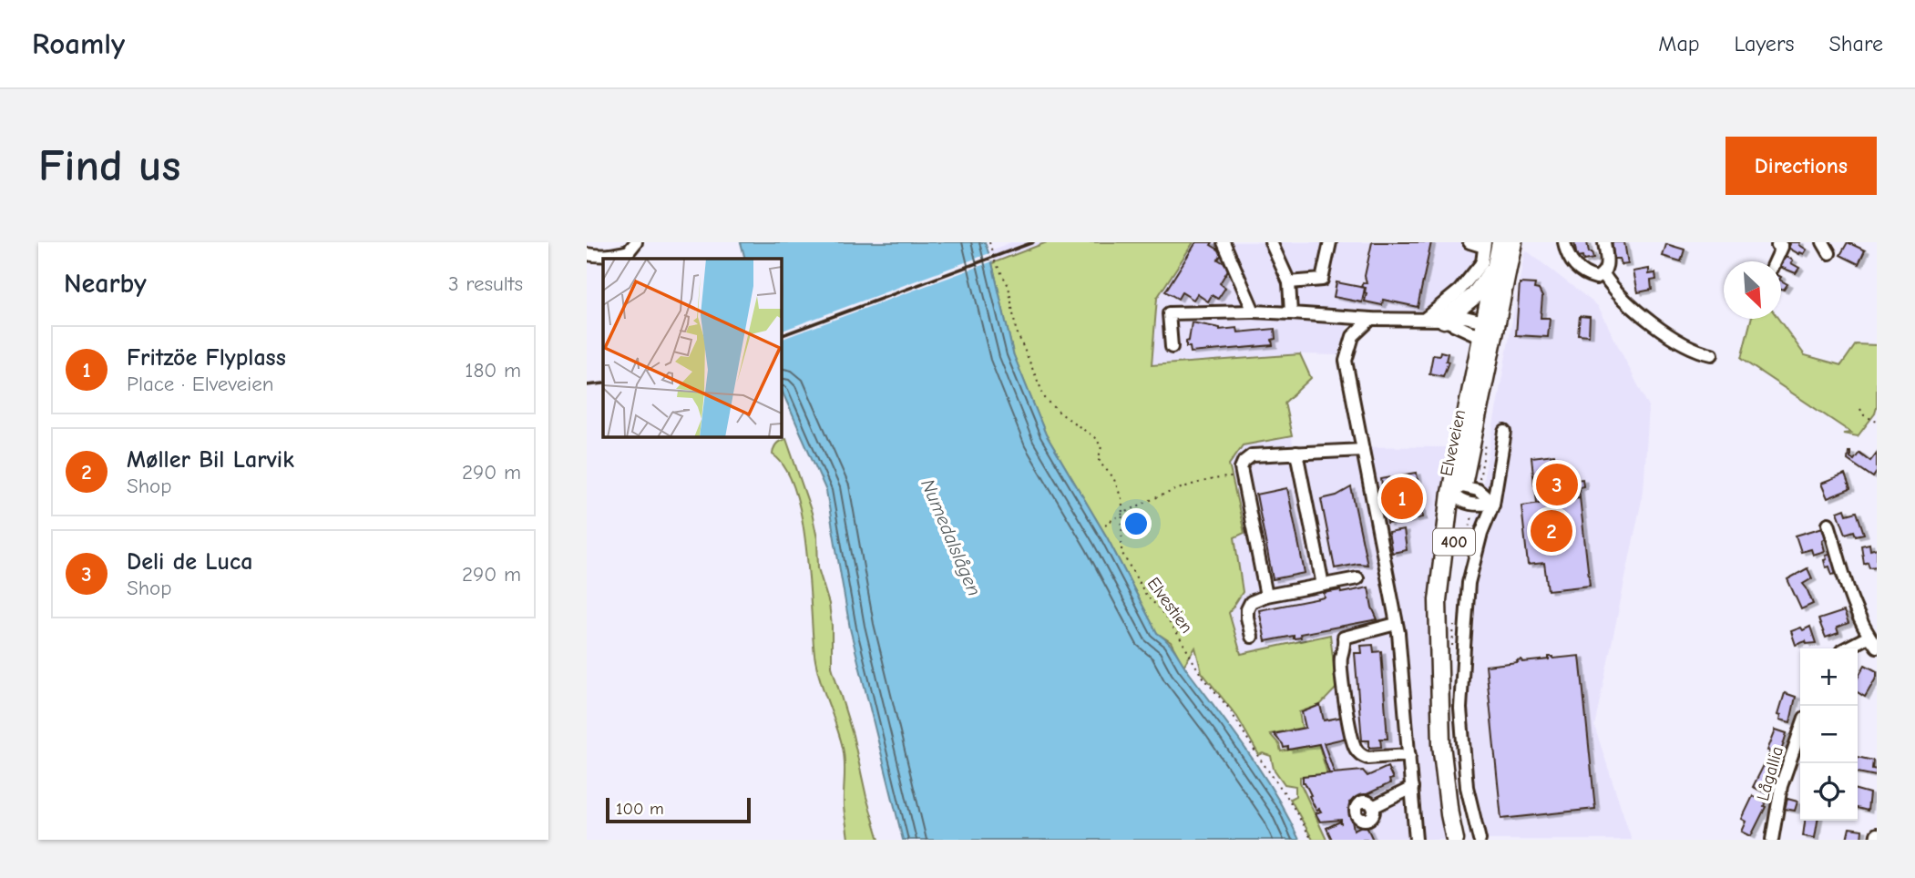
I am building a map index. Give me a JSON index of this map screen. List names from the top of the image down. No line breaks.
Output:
{"streets":{"highway":["Elveveien","400"],"street":["Lågallia"],"path":["Elvestien"]},"crossings":[["Elveveien","400"]],"water":["Numedalslågen"],"scale_bar":"100 m","north":"bottom right","page":{"header":"Roamly","nav":["Map","Layers","Share"],"buttons":"Directions","title":"Find us","heading":["Nearby","3 results"],"list":[{"mark":"1","name":"Fritzöe Flyplass","note":"Place · Elveveien","value":"180 m"},{"mark":"2","name":"Møller Bil Larvik","note":"Shop","value":"290 m"},{"mark":"3","name":"Deli de Luca","note":"Shop","value":"290 m"}],"pins":["3","1","2"],"map_buttons":["+","−"],"scale":"100 m"}}
